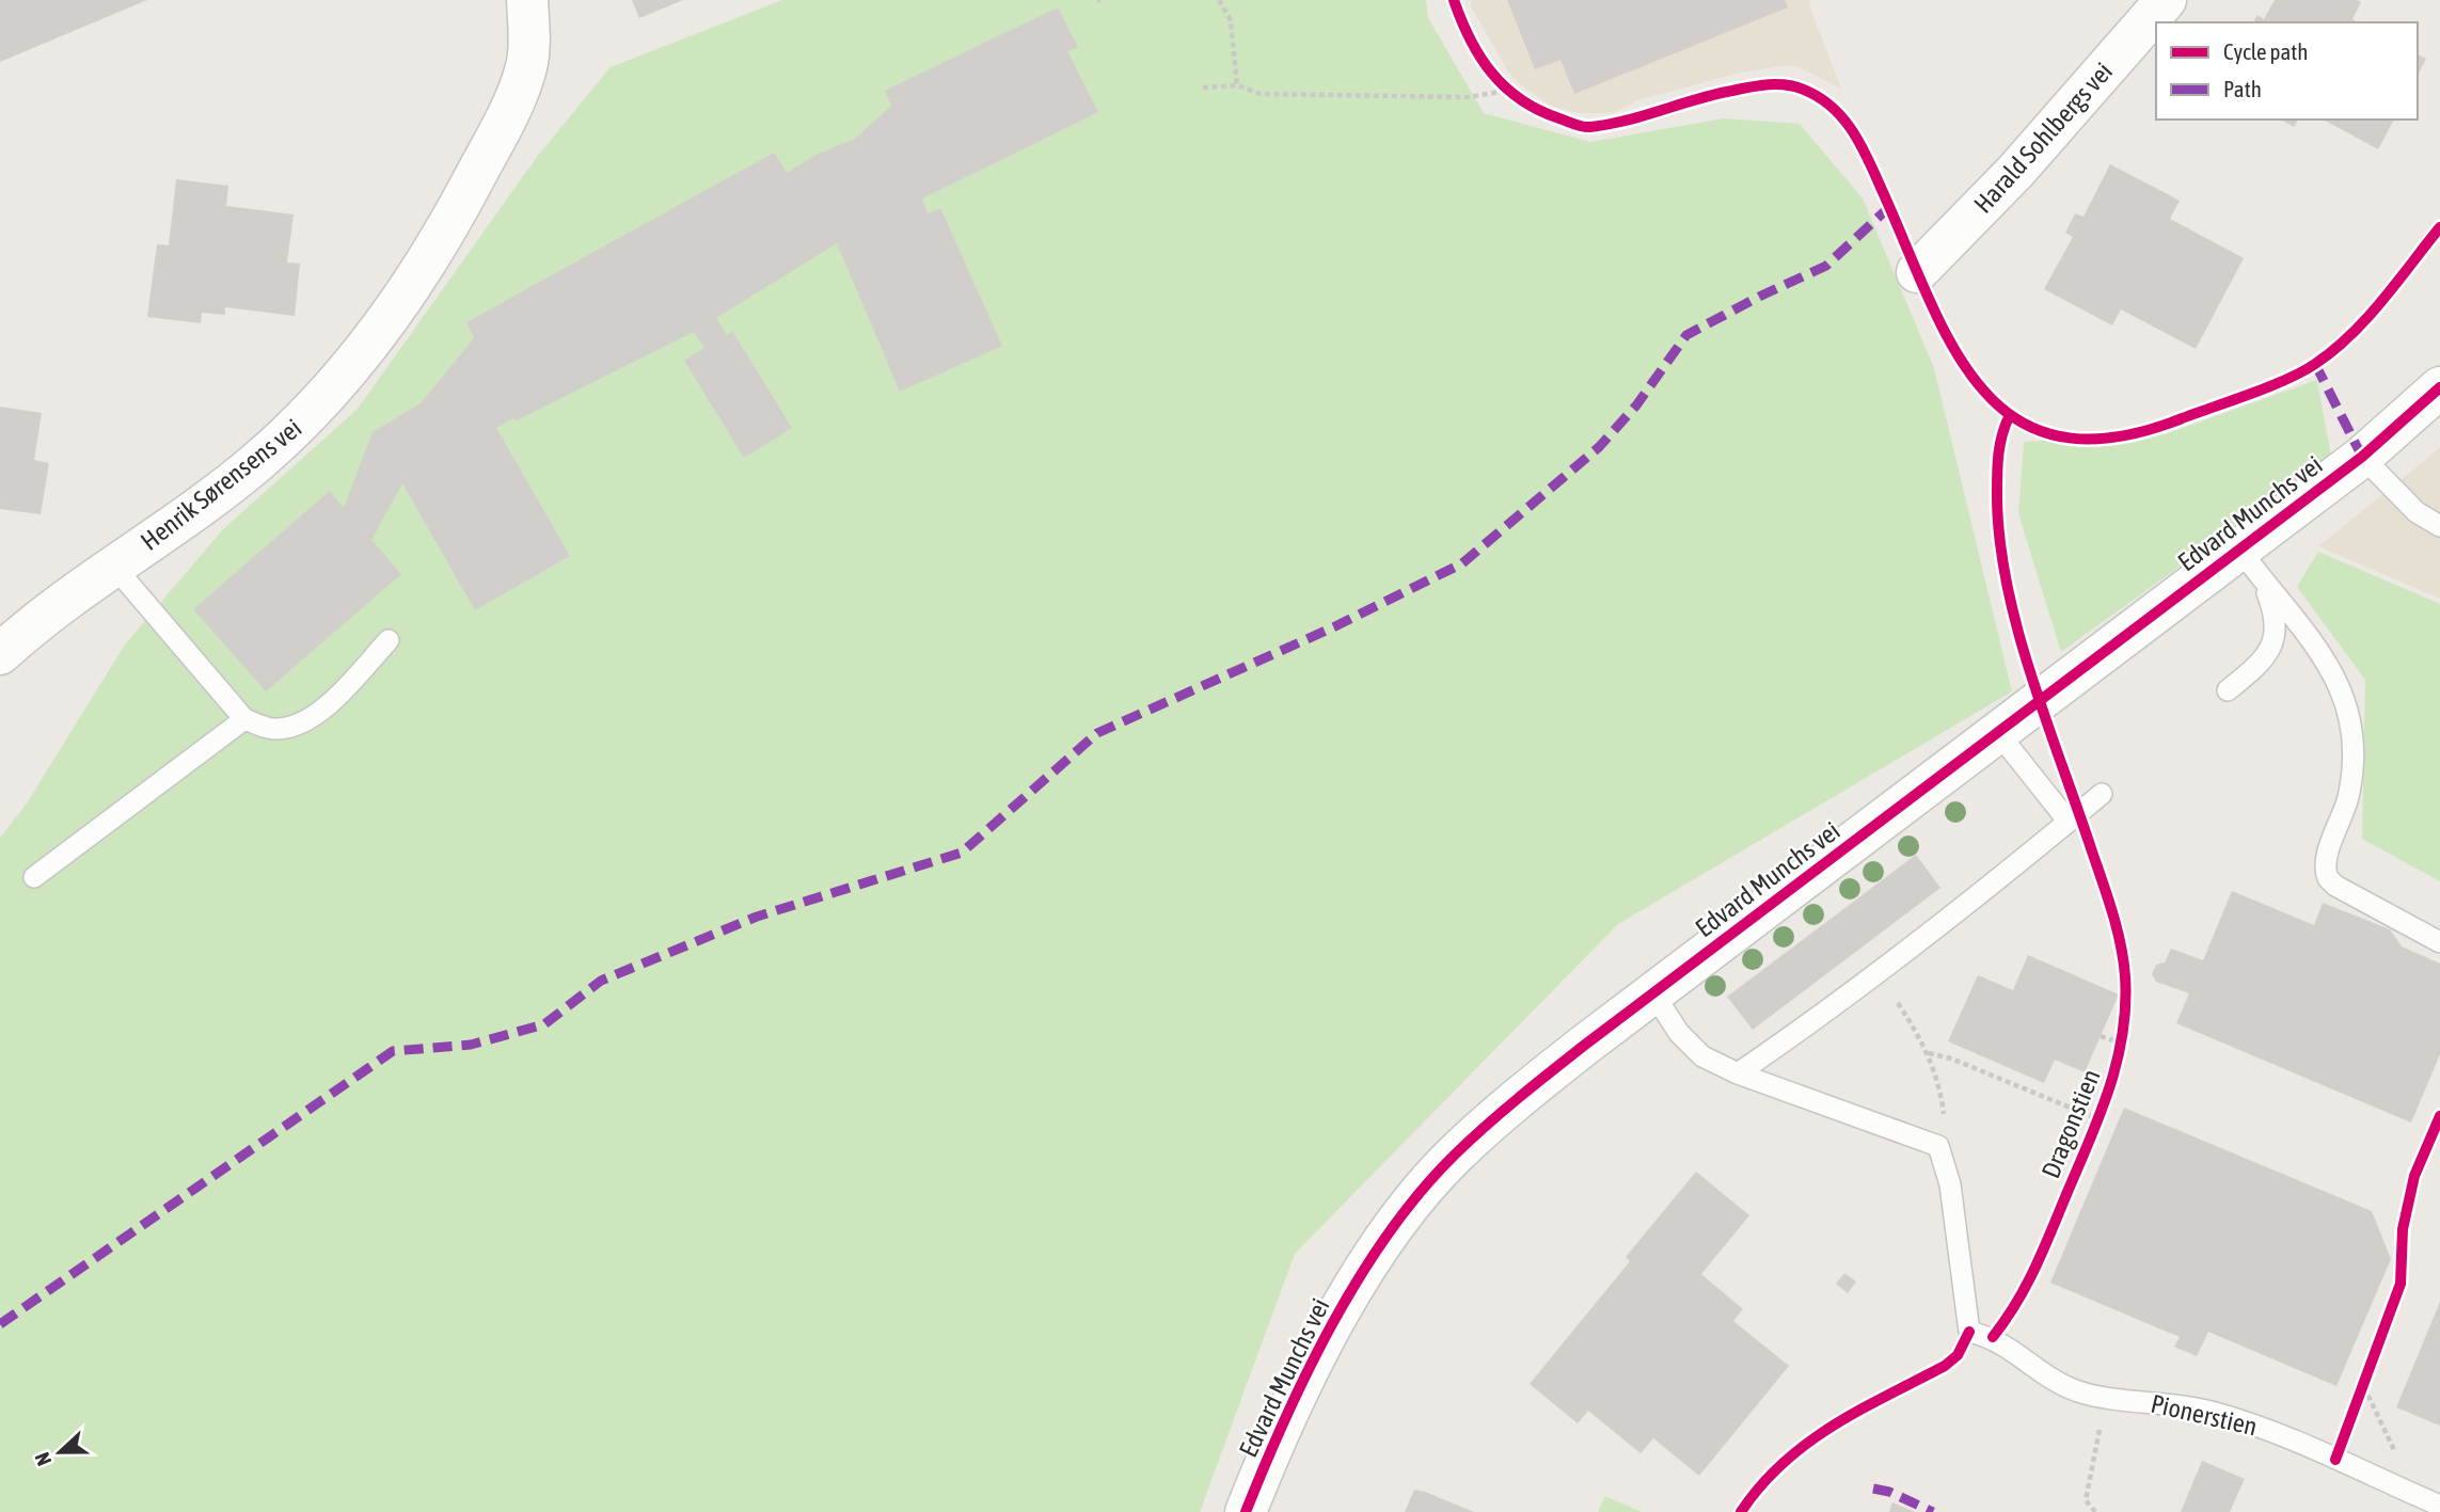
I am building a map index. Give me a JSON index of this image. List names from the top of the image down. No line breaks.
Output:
{"streets":{"street":["Harald Sohlbergs vei","Henrik Sørensens vei","Edvard Munchs vei"],"lane":["Pionerstien"],"cycle path":["Dragonstien"]},"legend":["Cycle path","Path"],"north":"left"}
